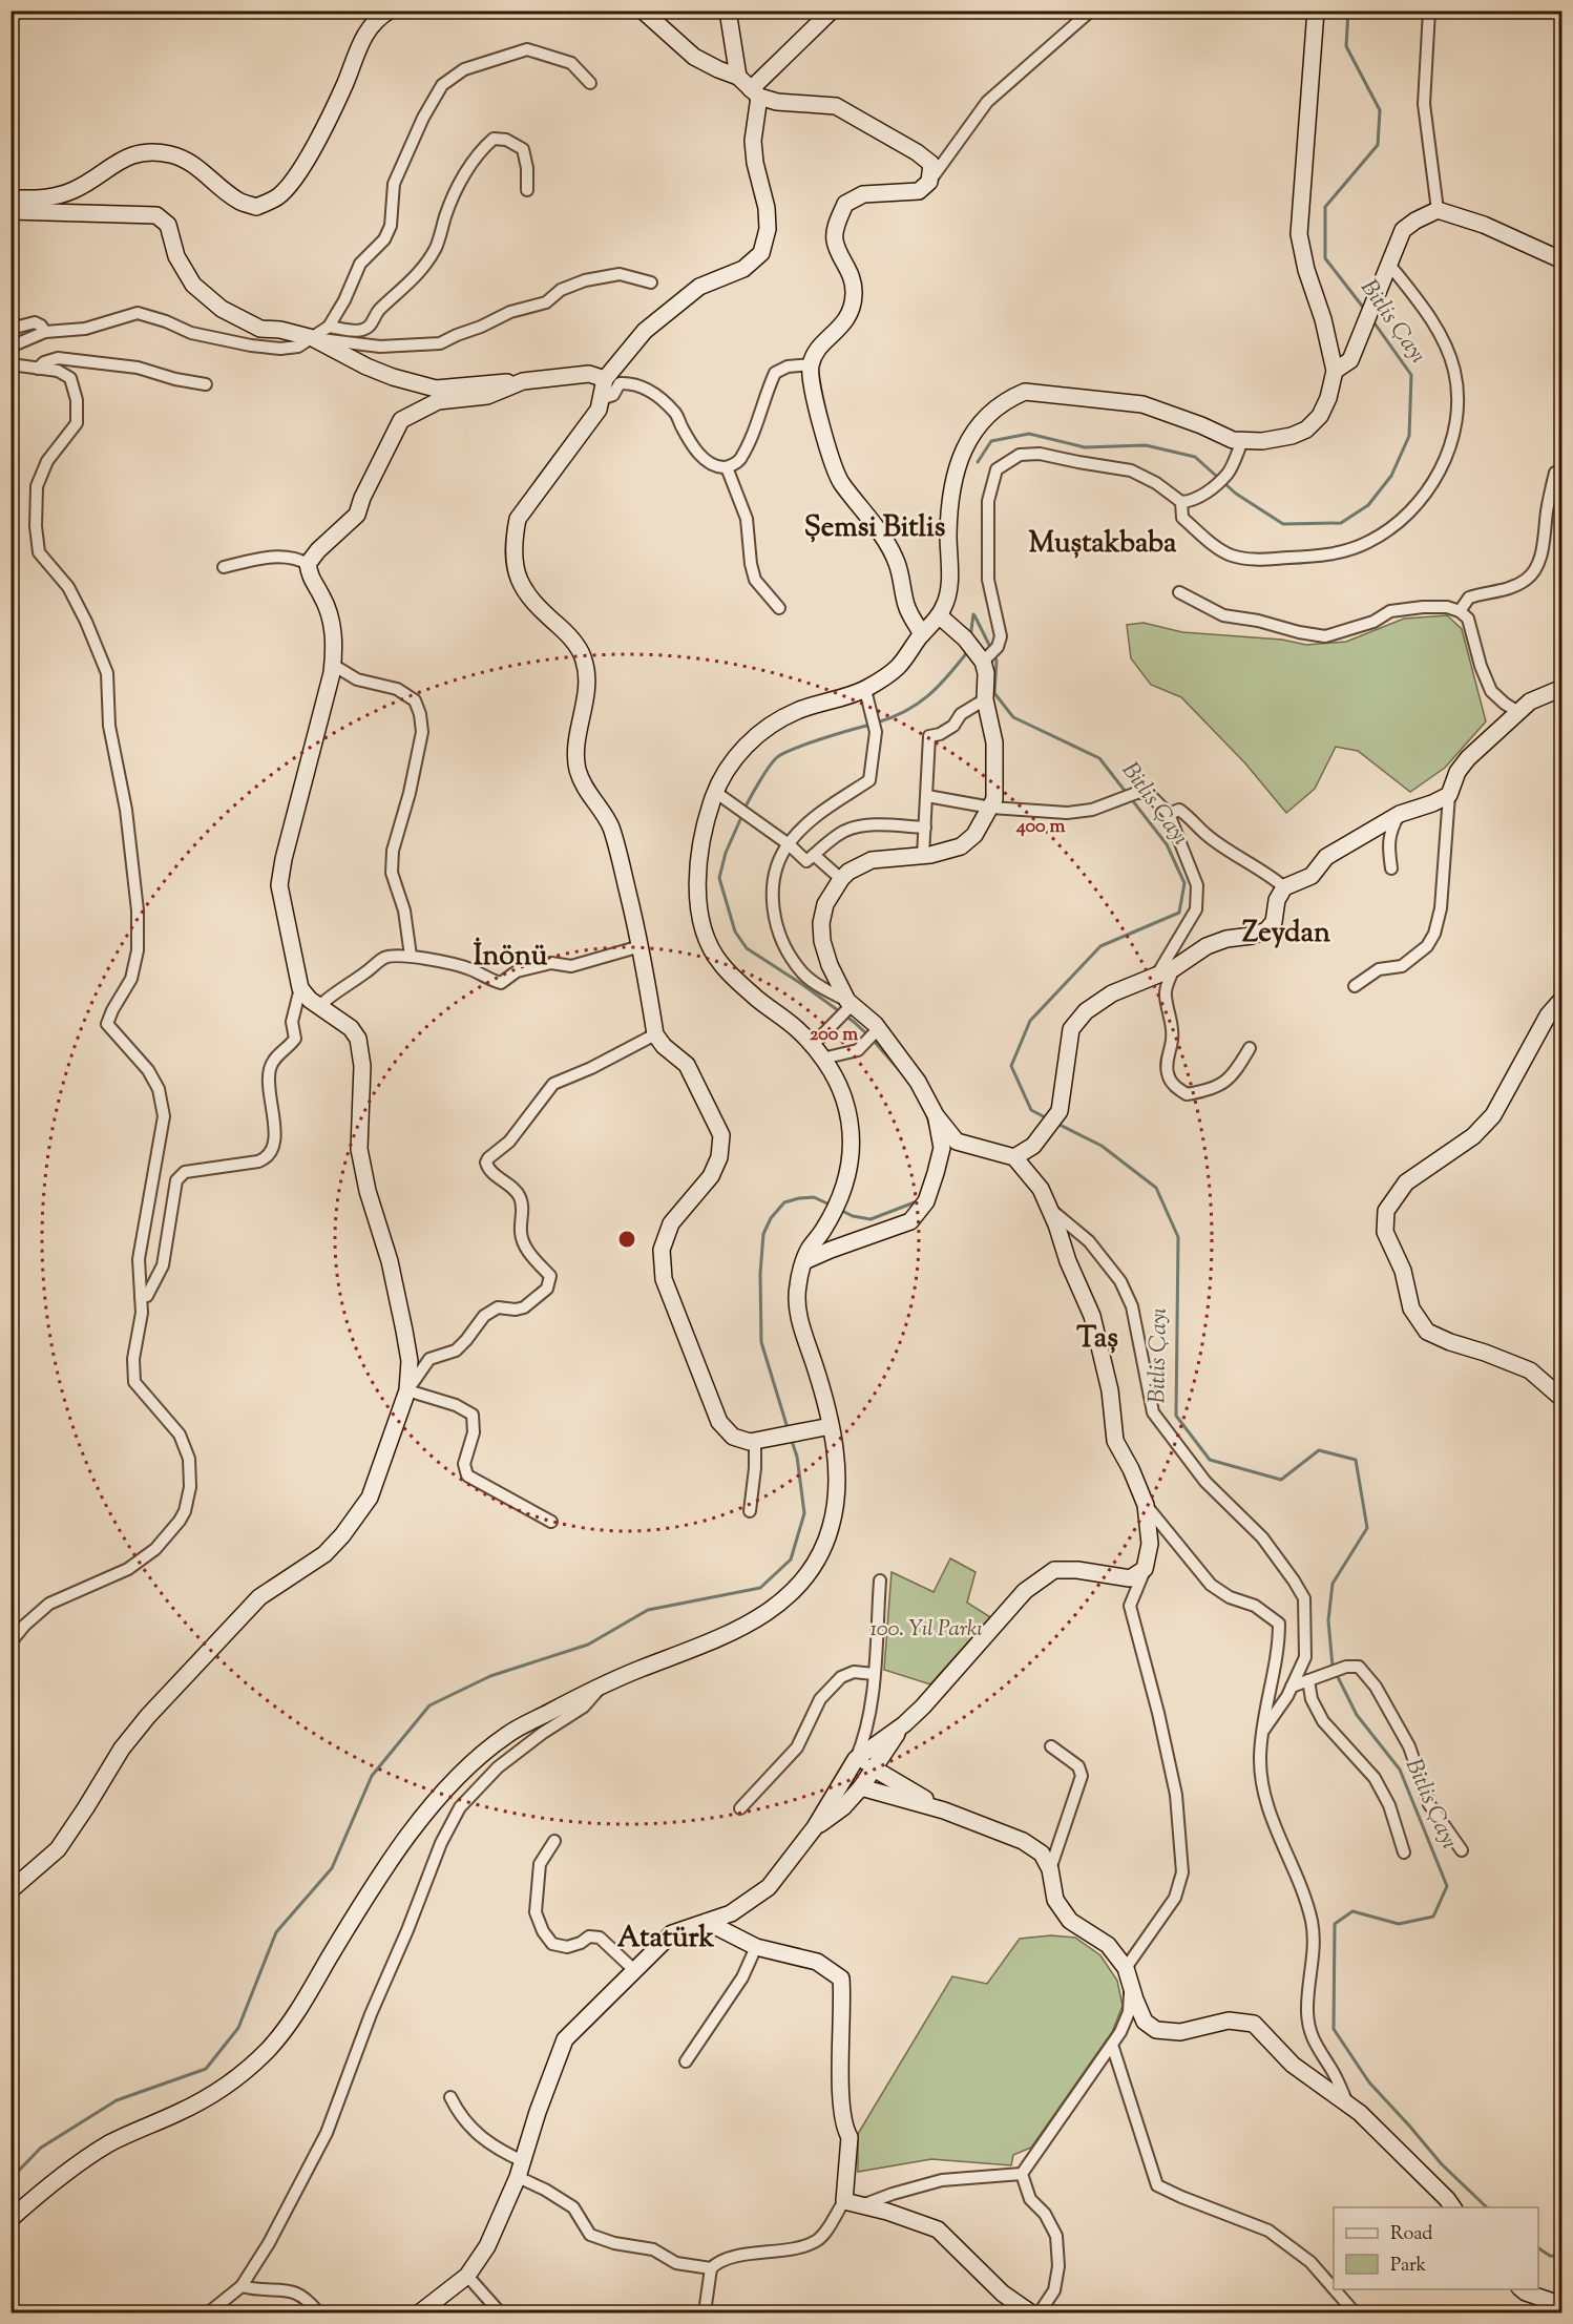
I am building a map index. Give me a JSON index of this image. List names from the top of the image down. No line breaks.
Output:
{"districts":["Şemsi Bitlis","Muştakbaba","Zeydan","İnönü","Taş","Atatürk"],"water":["Bitlis Çayı"],"parks":["100. Yıl Parkı"],"legend":["Road","Park"],"rings":["400 m","200 m"]}
